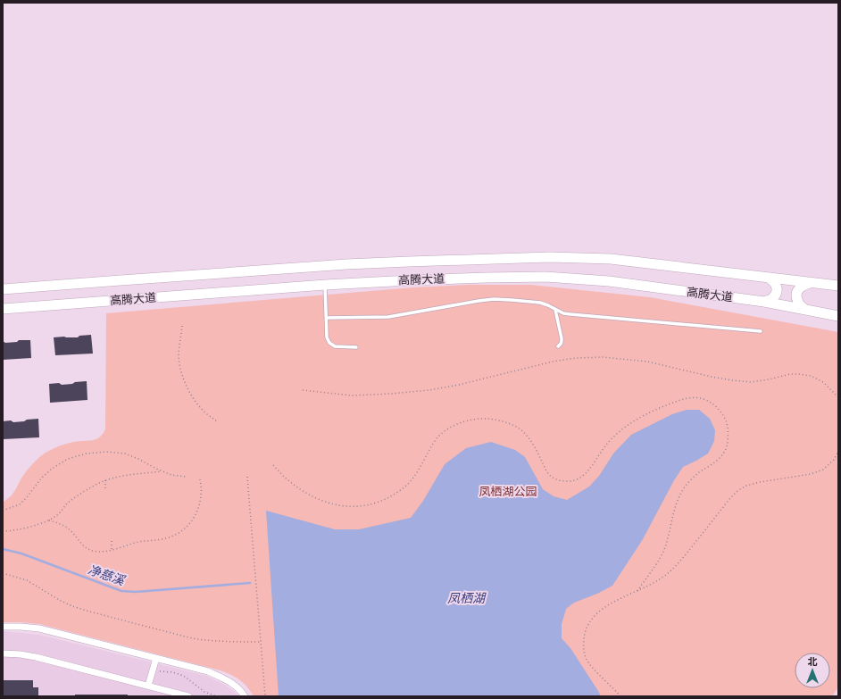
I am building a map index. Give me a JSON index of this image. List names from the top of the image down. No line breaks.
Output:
{"streets":{"main road":["高腾大道"]},"water":["净慈溪","凤栖湖"],"parks":["凤栖湖公园"],"north":"top"}
